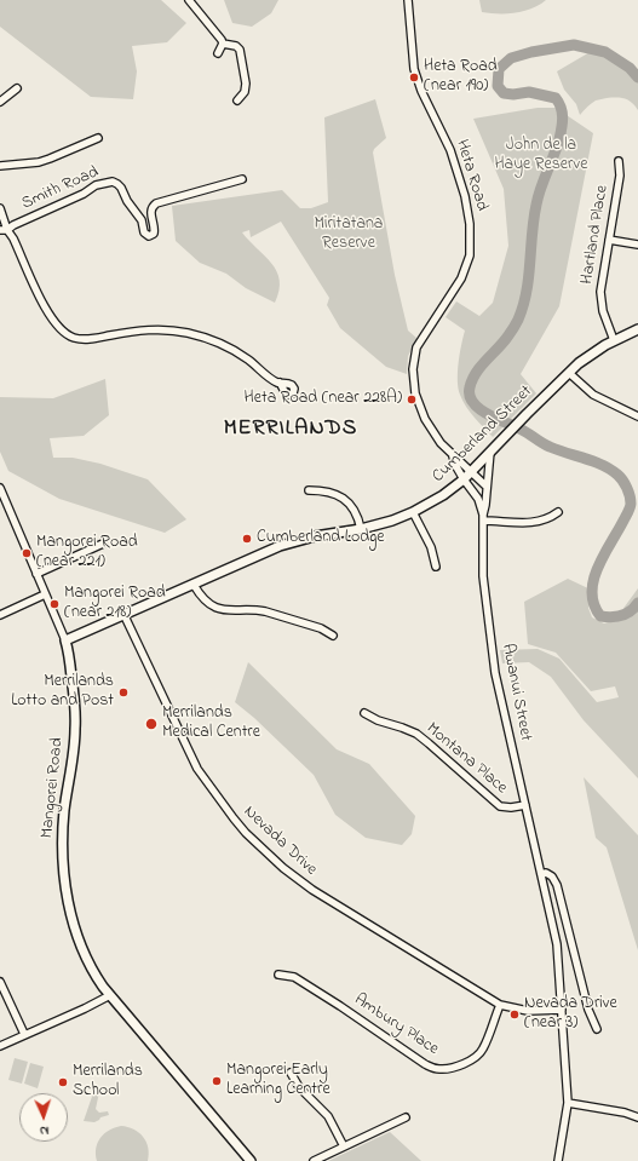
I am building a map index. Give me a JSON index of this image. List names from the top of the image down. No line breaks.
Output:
{"streets":{"main road":["Cumberland Street","Mangorei Road"],"street":["Heta Road","Smith Road","Hartland Place","Awanui Street","Montana Place","Nevada Drive","Ambury Place"]},"crossings":[["Heta Road","Cumberland Street"],["Heta Road","Awanui Street"],["Hartland Place","Cumberland Street"],["Cumberland Street","Awanui Street"],["Cumberland Street","Mangorei Road"],["Cumberland Street","Nevada Drive"],["Awanui Street","Montana Place"],["Awanui Street","Nevada Drive"],["Nevada Drive","Ambury Place"]],"districts":["MERRILANDS"],"parks":["John de la Haye Reserve","Miritatana Reserve"],"places":["Heta Road (near 190)","Heta Road (near 228A)","Cumberland Lodge","Mangorei Road (near 221)","Mangorei Road (near 218)","Merrilands Lotto and Post","Merrilands Medical Centre","Nevada Drive (near 3)","Mangorei Early Learning Centre","Merrilands School"],"north":"bottom"}
